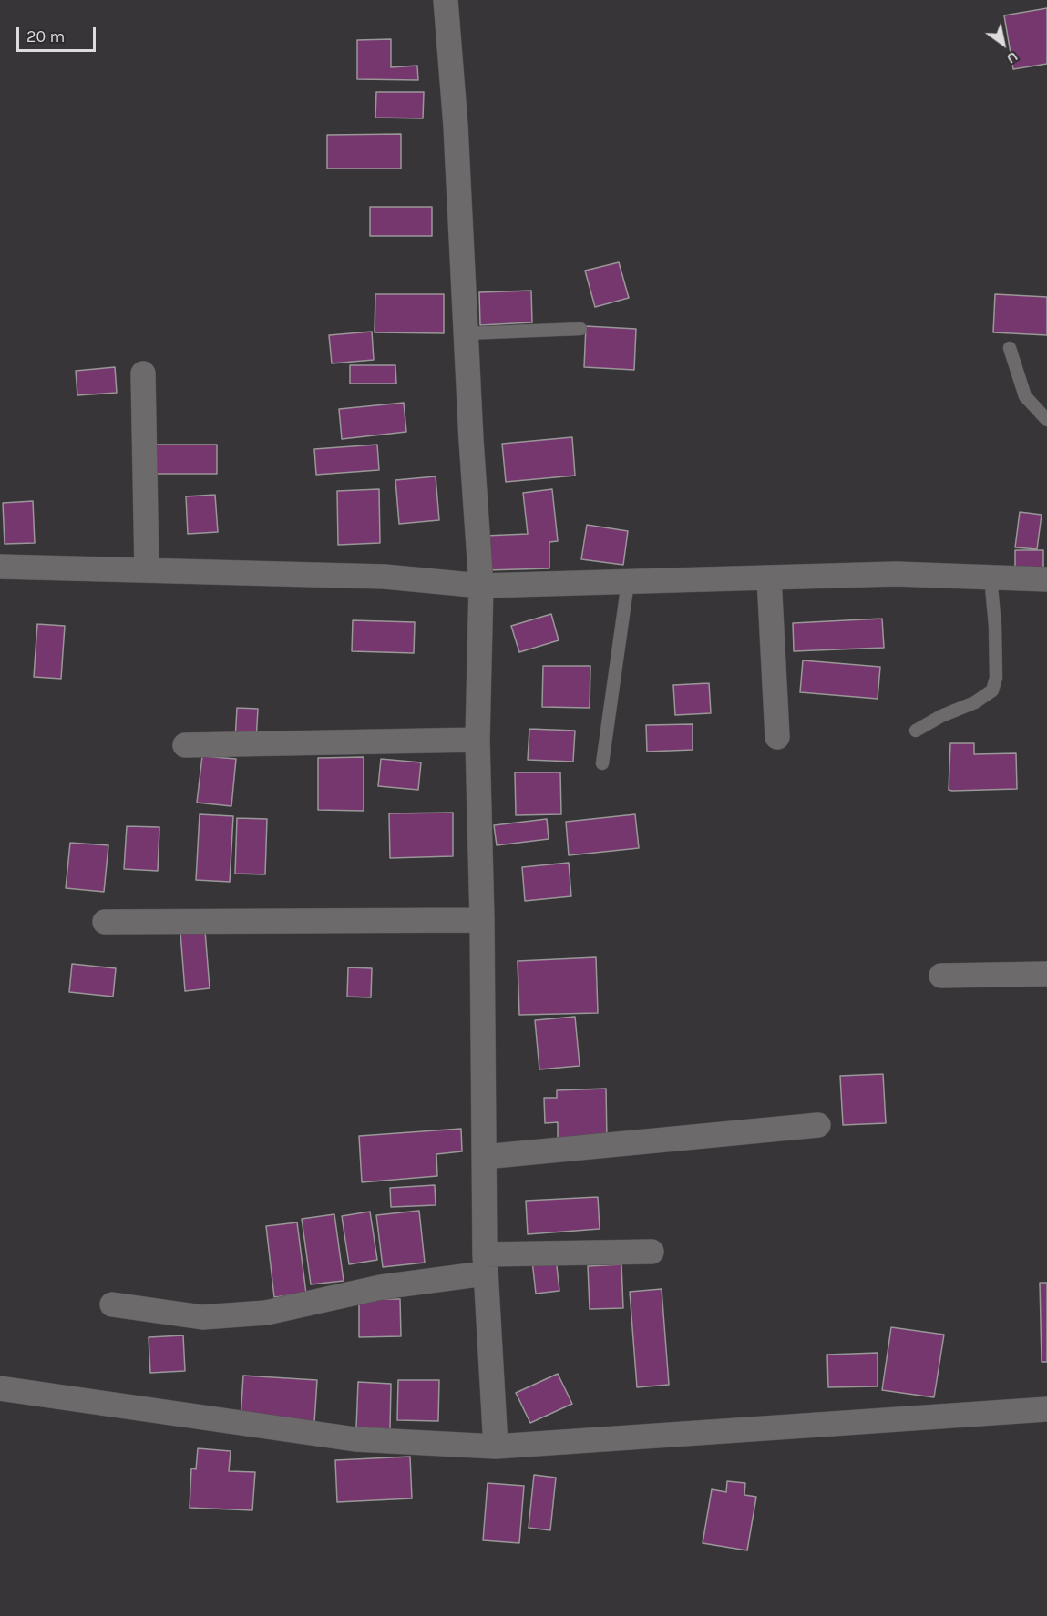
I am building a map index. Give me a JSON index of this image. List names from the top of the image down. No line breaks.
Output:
{"scale_bar":"20 m","north":"bottom right"}
